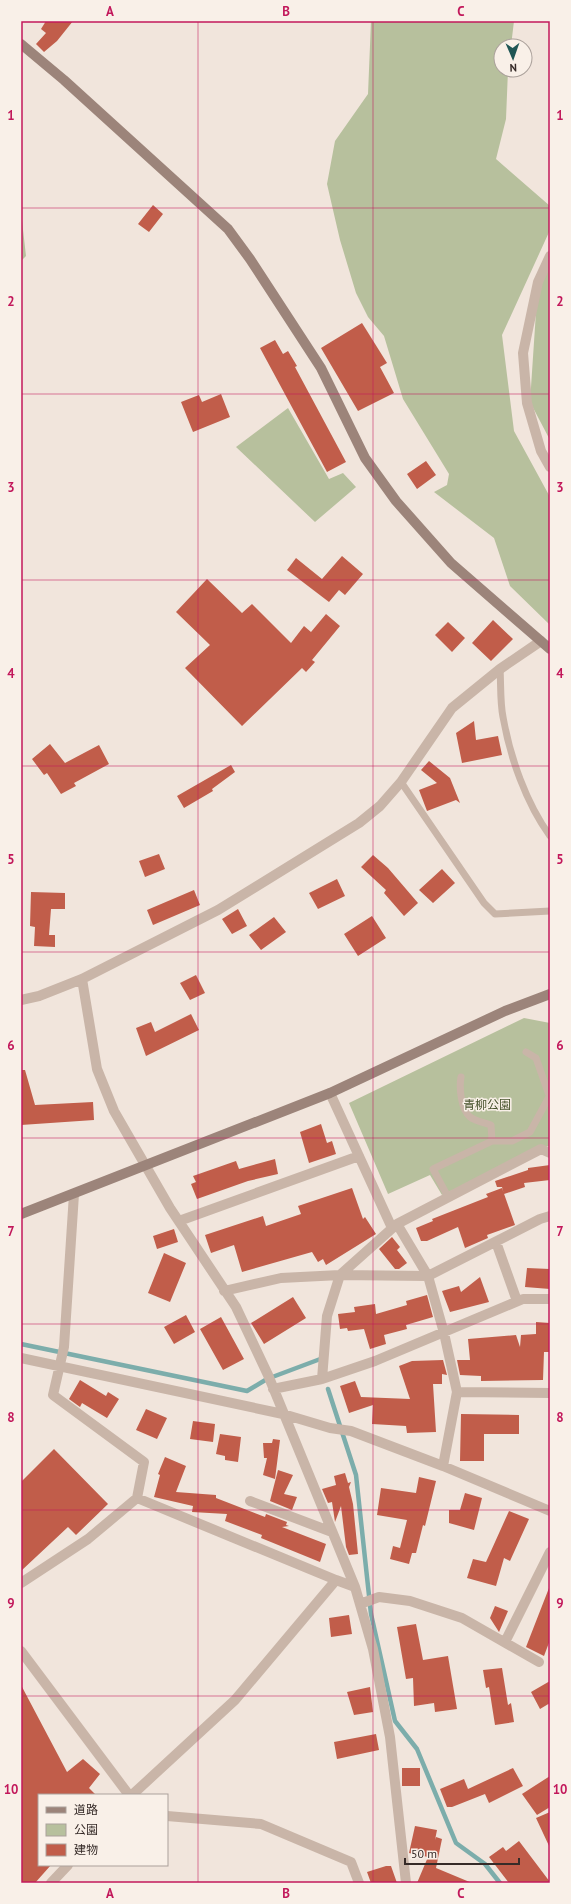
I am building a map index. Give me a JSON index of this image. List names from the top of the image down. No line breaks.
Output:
{"parks":["青柳公園"],"legend":["道路","公園","建物"],"scale_bar":"50 m","north":"bottom","grid":{"columns":["A","B","C"],"rows":["1","2","3","4","5","6","7","8","9","10"]}}
